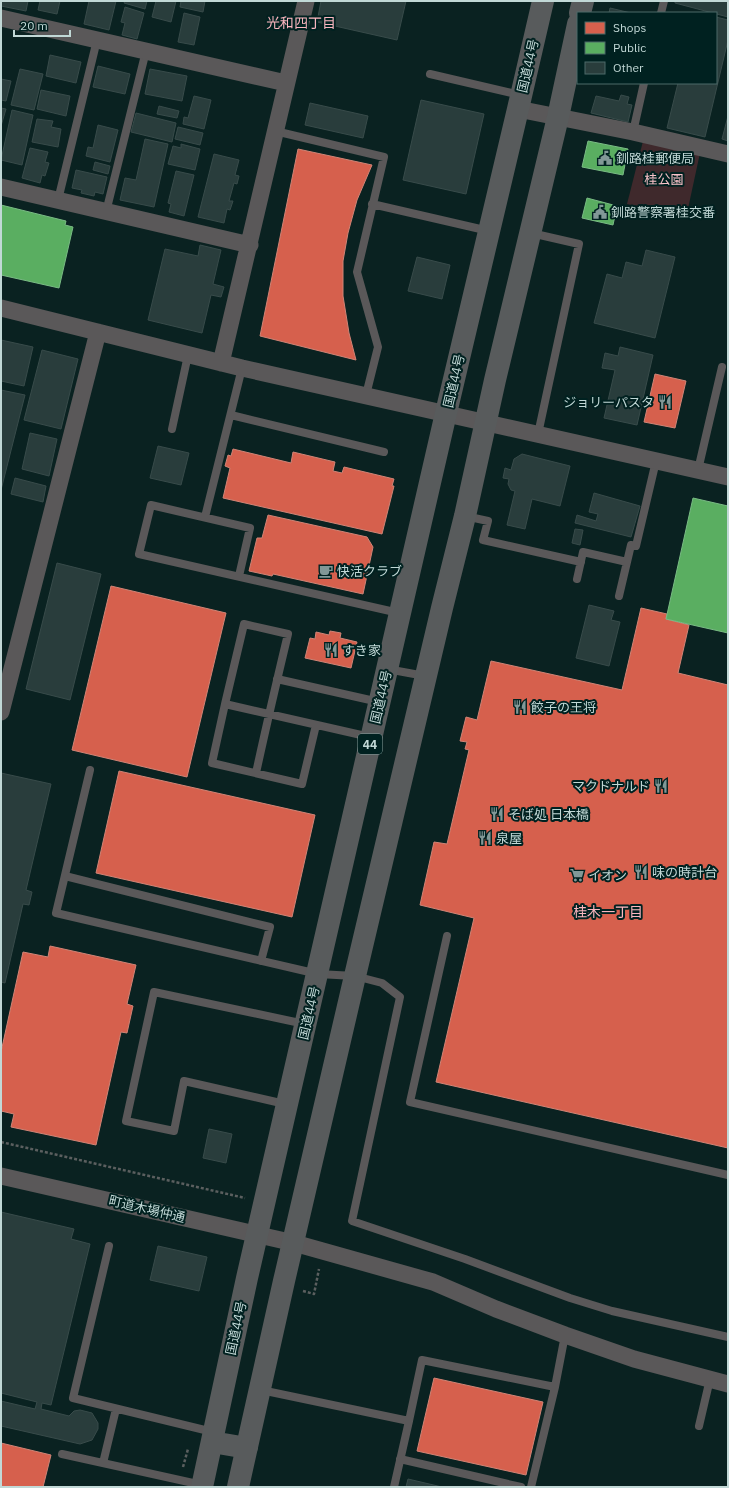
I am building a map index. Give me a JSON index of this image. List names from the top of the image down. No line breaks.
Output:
{"streets":{"highway":["国道44号","44"],"street":["町道木場仲通"]},"crossings":[["国道44号","町道木場仲通"]],"districts":["光和四丁目","桂木一丁目"],"parks":["桂公園"],"places":{"public building":["釧路桂郵便局","釧路警察署桂交番"],"restaurant":["ジョリーパスタ","すき家","餃子の王将","マクドナルド","そば処 日本橋","泉屋","味の時計台"],"cafe":["快活クラブ"],"supermarket":["イオン"]},"legend":["Shops","Public","Other"],"scale_bar":"20 m"}
